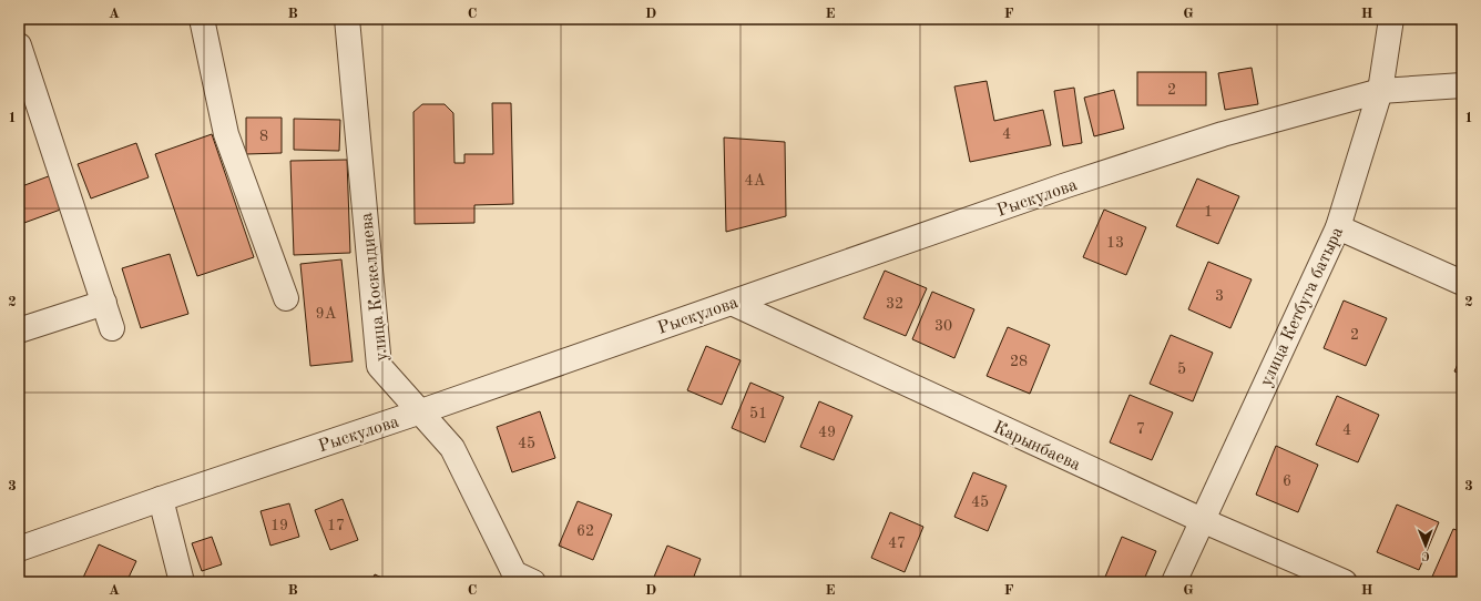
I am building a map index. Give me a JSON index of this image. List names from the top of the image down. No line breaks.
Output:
{"streets":{"street":["Рыскулова","улица Коскелдиева","улица Кетбуга батыра","Карынбаева"]},"crossings":[["Рыскулова","улица Коскелдиева"],["Рыскулова","улица Кетбуга батыра"],["Рыскулова","Карынбаева"],["улица Кетбуга батыра","Карынбаева"]],"house_numbers":["2","4","8","4А","1","13","3","32","9А","30","2","28","5","51","7","4","49","45","6","45","19","17","62","47"],"north":"bottom","grid":{"columns":["A","B","C","D","E","F","G","H"],"rows":["1","2","3"]}}
